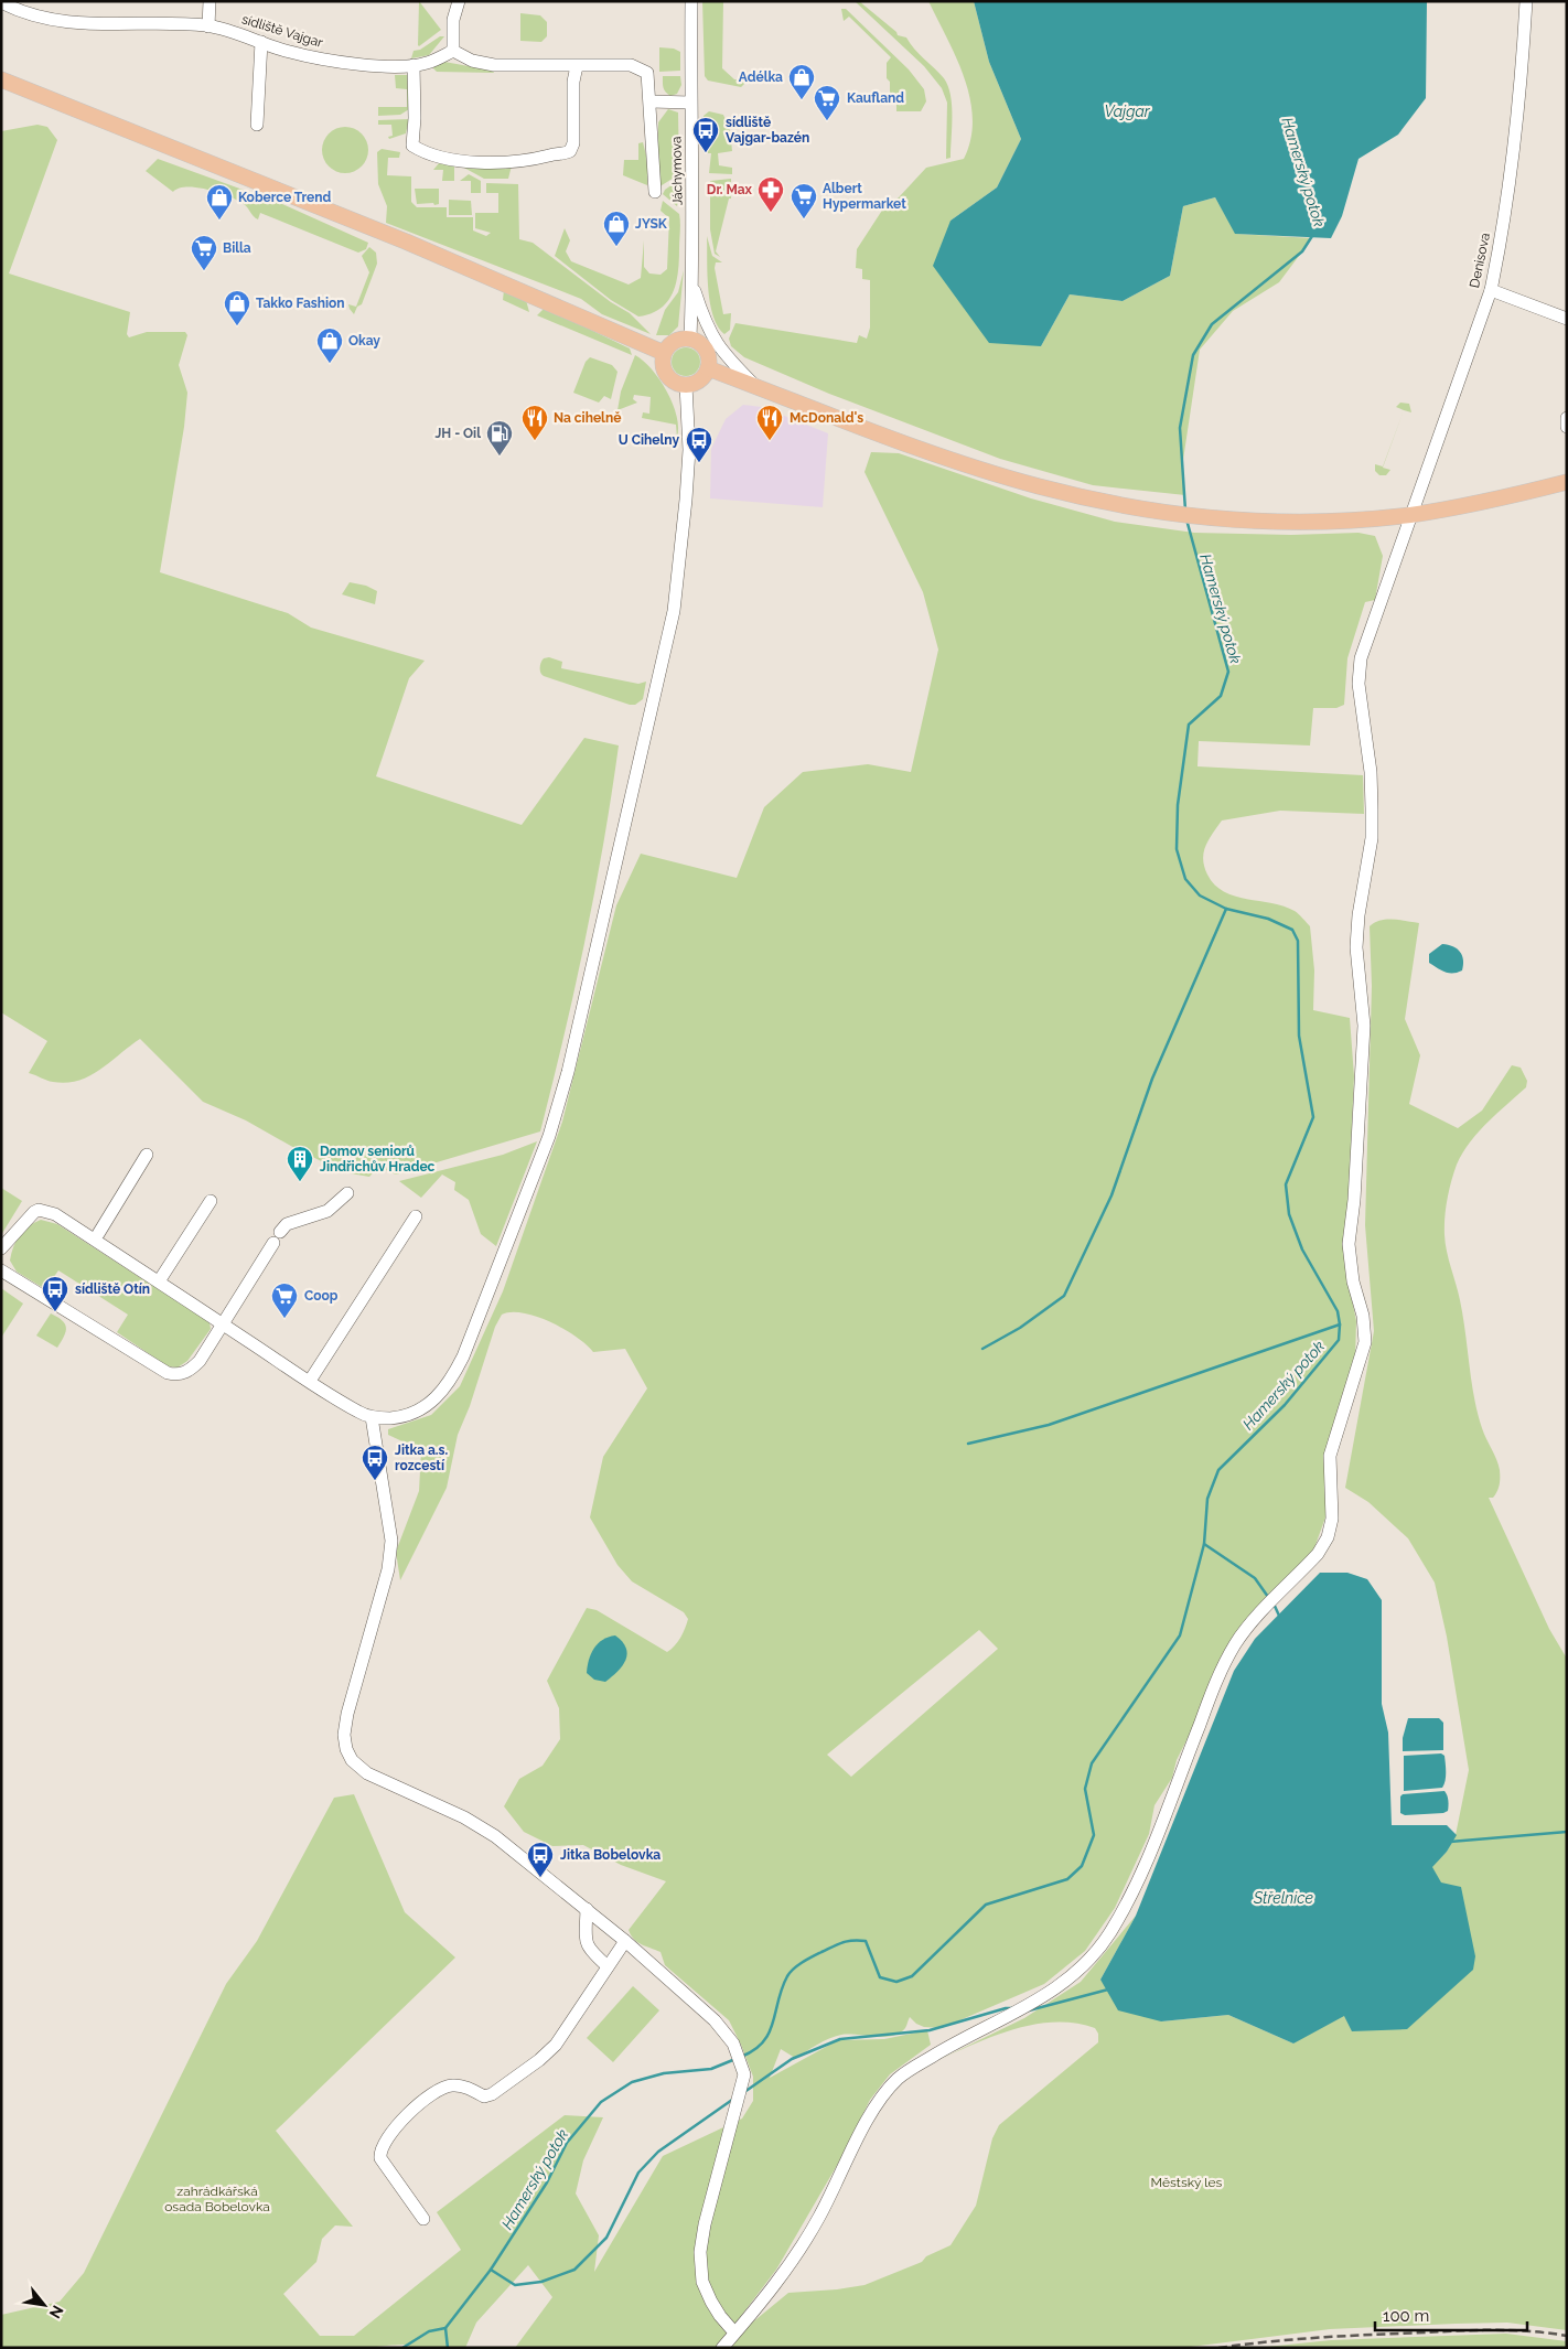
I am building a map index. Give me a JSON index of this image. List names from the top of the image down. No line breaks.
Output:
{"streets":{"street":["sídliště Vajgar","Jáchymova","Denisova"]},"water":["Vajgar","Hamerský potok","Střelnice"],"parks":["Městský les","zahrádkářská osada Bobelovka"],"places":{"shop":["Adélka","Koberce Trend","JYSK","Takko Fashion","Okay"],"supermarket":["Kaufland","Albert Hypermarket","Billa","Coop"],"bus stop":["sídliště Vajgar-bazén","U Cihelny","sídliště Otín","Jitka a.s. rozcestí","Jitka Bobelovka"],"pharmacy":["Dr. Max"],"restaurant":["Na cihelně","McDonald's"],"fuel station":["JH - Oil"],"building":["Domov seniorů Jindřichův Hradec"]},"scale_bar":"100 m","north":"bottom right"}
